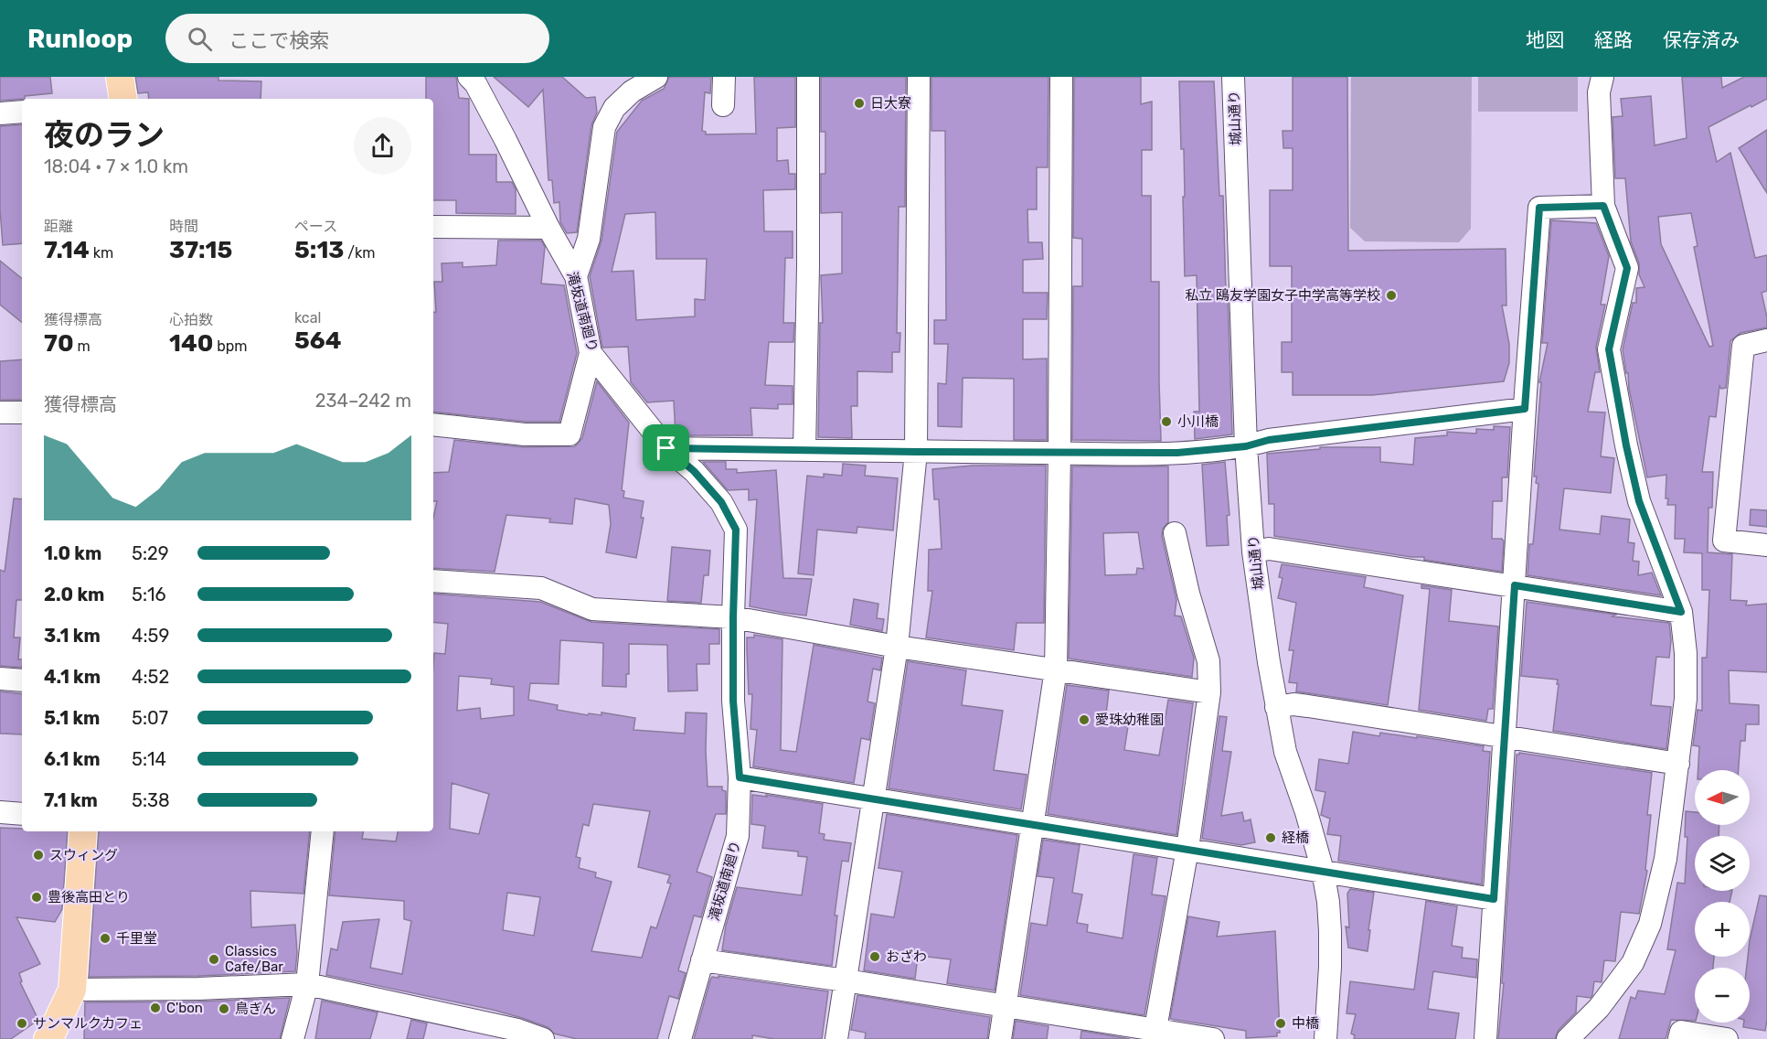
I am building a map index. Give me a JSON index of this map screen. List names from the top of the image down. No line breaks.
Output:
{"streets":{"street":["城山通り","滝坂道南廻り"]},"places":["日大寮","私立 鴎友学園女子中学高等学校","小川橋","愛珠幼稚園","経橋","スウィング","豊後高田とり","千里堂","おざわ","Classics Cafe/Bar","C'bon","鳥ぎん","サンマルクカフェ","中橋"],"north":"left","page":{"header":"Runloop","search":"ここで検索","nav":["地図","経路","保存済み"],"heading":["夜のラン","18:04 · 7 × 1.0 km"],"stats":[["距離","7.14 km"],["時間","37:15"],["ペース","5:13 /km"],["獲得標高","70 m"],["心拍数","140 bpm"],["kcal","564"]],"chart":["獲得標高","234–242 m"],"list":[{"name":"1.0 km","note":"5:29"},{"name":"2.0 km","note":"5:16"},{"name":"3.1 km","note":"4:59"},{"name":"4.1 km","note":"4:52"},{"name":"5.1 km","note":"5:07"},{"name":"6.1 km","note":"5:14"},{"name":"7.1 km","note":"5:38"}],"map_buttons":["+","−"]}}
